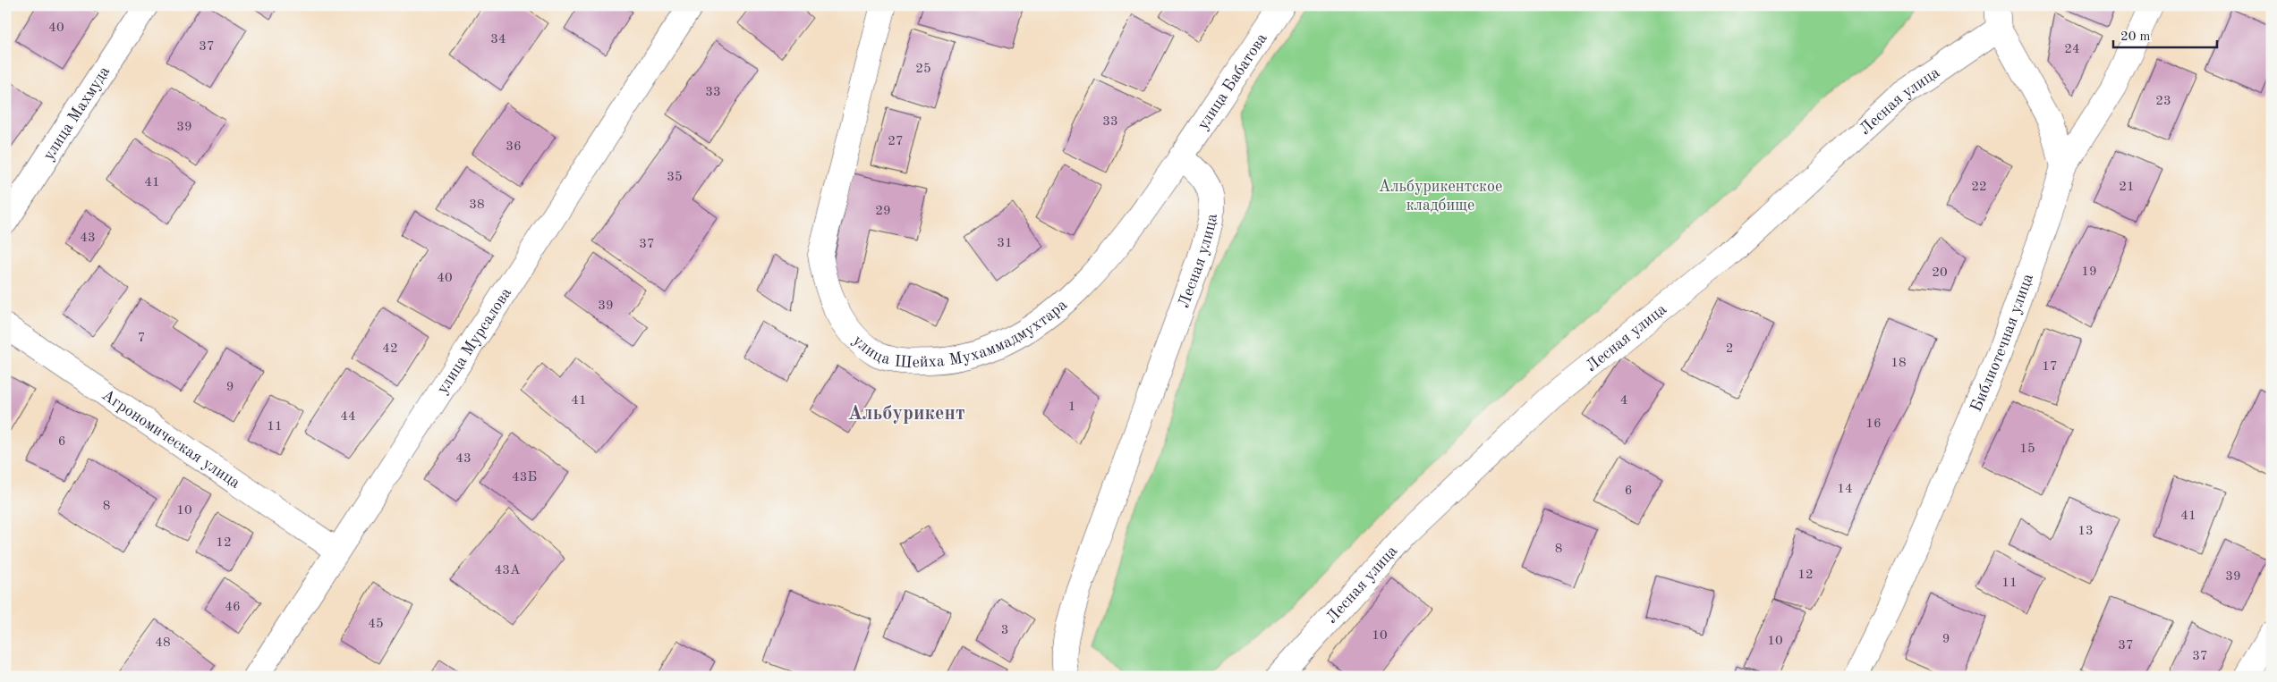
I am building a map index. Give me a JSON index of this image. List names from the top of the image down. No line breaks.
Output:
{"streets":{"street":["улица Бабатова","Лесная улица","улица Махмуда","улица Шейха Мухаммадмухтара","улица Мурсалова","Библиотечная улица","Агрономическая улица"]},"crossings":[["улица Бабатова","Лесная улица"],["улица Бабатова","улица Шейха Мухаммадмухтара"],["Лесная улица","улица Шейха Мухаммадмухтара"],["улица Мурсалова","Агрономическая улица"]],"districts":["Альбурикент"],"parks":["Альбурикентское кладбище"],"house_numbers":["40","34","37","24","25","33","23","33","39","27","36","35","41","22","21","38","29","43","31","37","19","20","40","39","7","42","2","18","17","9","41","4","1","44","16","11","6","15","43","43Б","14","6","8","10","41","13","12","8","43А","12","39","11","46","45","3","10","9","10","48","37","37"],"scale_bar":"20 m"}
